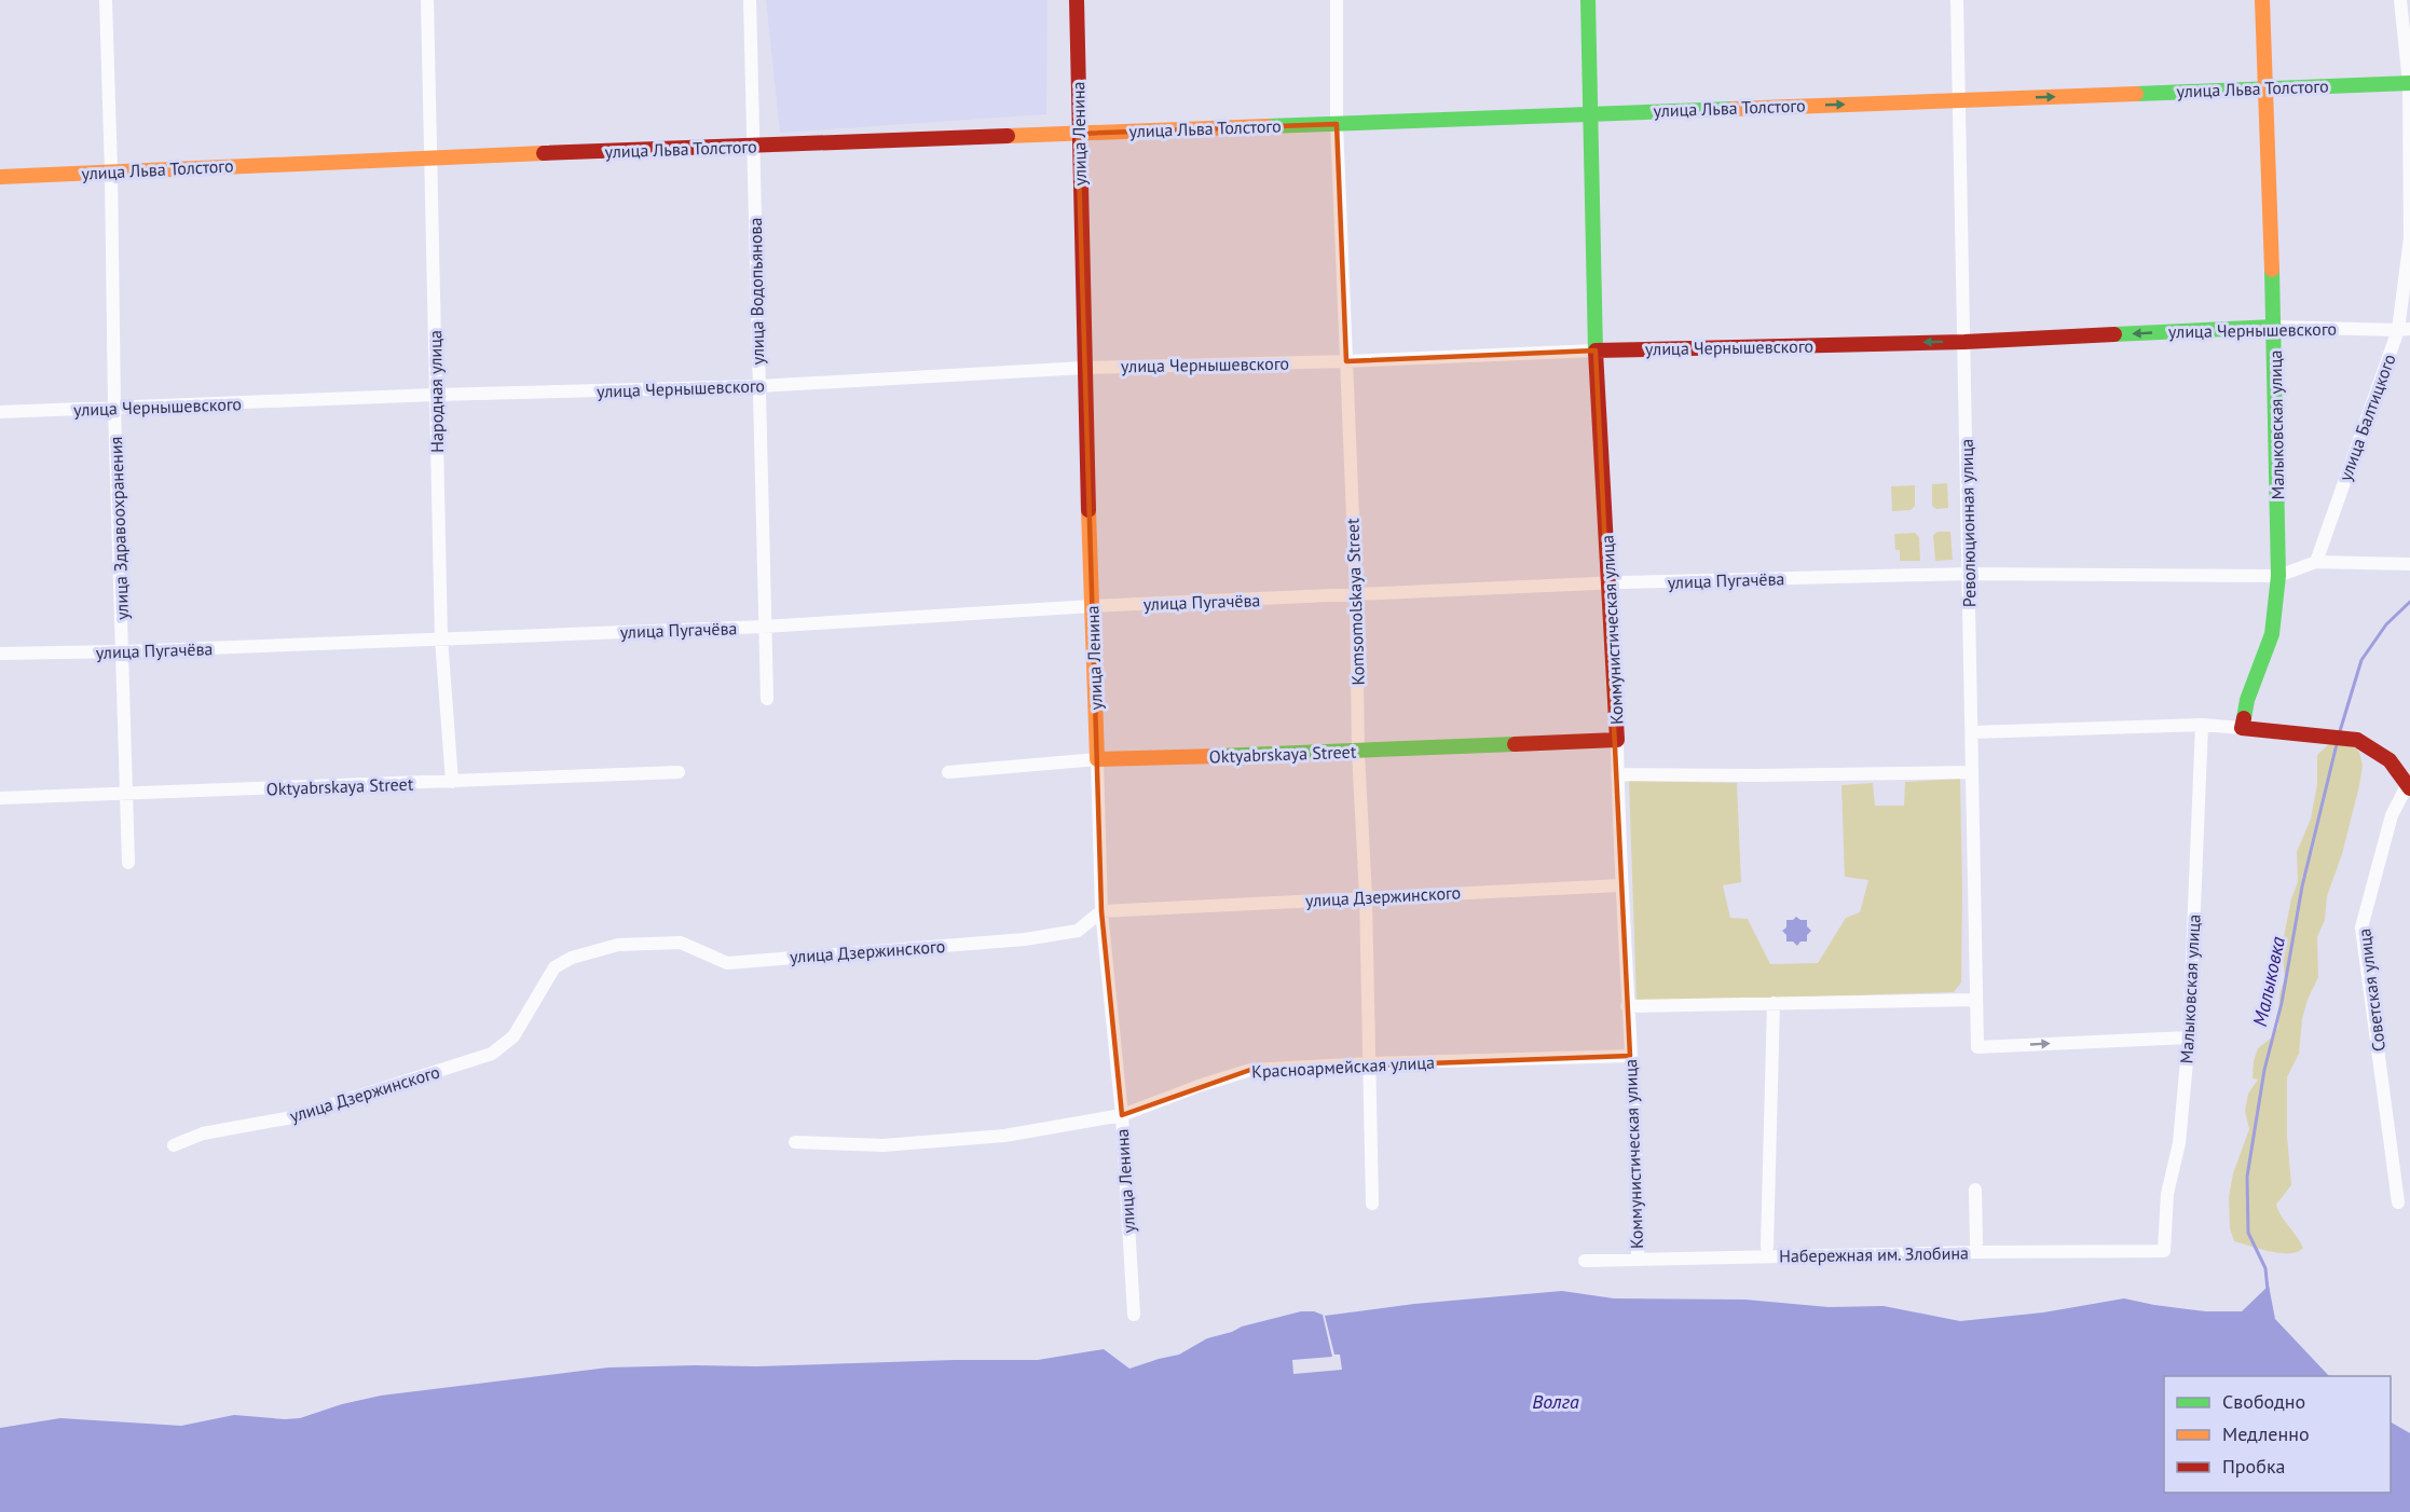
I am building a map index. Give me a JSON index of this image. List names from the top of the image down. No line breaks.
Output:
{"streets":{"street":["улица Льва Толстого","улица Ленина","улица Водопьянова","улица Чернышевского","Народная улица","улица Балтицкого","Малыковская улица","Революционная улица","улица Здравоохранения","улица Пугачёва","Komsomolskaya Street","Коммунистическая улица","Oktyabrskaya Street","улица Дзержинского","Советская улица","Красноармейская улица","Набережная им. Злобина"]},"crossings":[["улица Льва Толстого","улица Ленина"],["улица Льва Толстого","улица Водопьянова"],["улица Льва Толстого","Народная улица"],["улица Льва Толстого","улица Балтицкого"],["улица Льва Толстого","Малыковская улица"],["улица Льва Толстого","Революционная улица"],["улица Льва Толстого","улица Здравоохранения"],["улица Льва Толстого","Komsomolskaya Street"],["улица Льва Толстого","Коммунистическая улица"],["улица Ленина","улица Чернышевского"],["улица Ленина","улица Пугачёва"],["улица Ленина","Oktyabrskaya Street"],["улица Ленина","улица Дзержинского"],["улица Ленина","Красноармейская улица"],["улица Водопьянова","улица Чернышевского"],["улица Водопьянова","улица Пугачёва"],["улица Чернышевского","Народная улица"],["улица Чернышевского","улица Балтицкого"],["улица Чернышевского","Малыковская улица"],["улица Чернышевского","Революционная улица"],["улица Чернышевского","улица Здравоохранения"],["улица Чернышевского","Komsomolskaya Street"],["улица Чернышевского","Коммунистическая улица"],["Народная улица","улица Пугачёва"],["Народная улица","Oktyabrskaya Street"],["улица Балтицкого","улица Пугачёва"],["Малыковская улица","Революционная улица"],["Малыковская улица","улица Пугачёва"],["Малыковская улица","Набережная им. Злобина"],["Революционная улица","улица Пугачёва"],["улица Здравоохранения","улица Пугачёва"],["улица Здравоохранения","Oktyabrskaya Street"],["улица Пугачёва","Komsomolskaya Street"],["улица Пугачёва","Коммунистическая улица"],["Komsomolskaya Street","Oktyabrskaya Street"],["Komsomolskaya Street","улица Дзержинского"],["Komsomolskaya Street","Красноармейская улица"],["Коммунистическая улица","Oktyabrskaya Street"],["Коммунистическая улица","улица Дзержинского"],["Коммунистическая улица","Красноармейская улица"],["Коммунистическая улица","Набережная им. Злобина"]],"water":["Малыковка","Волга"],"legend":["Свободно","Медленно","Пробка"]}
